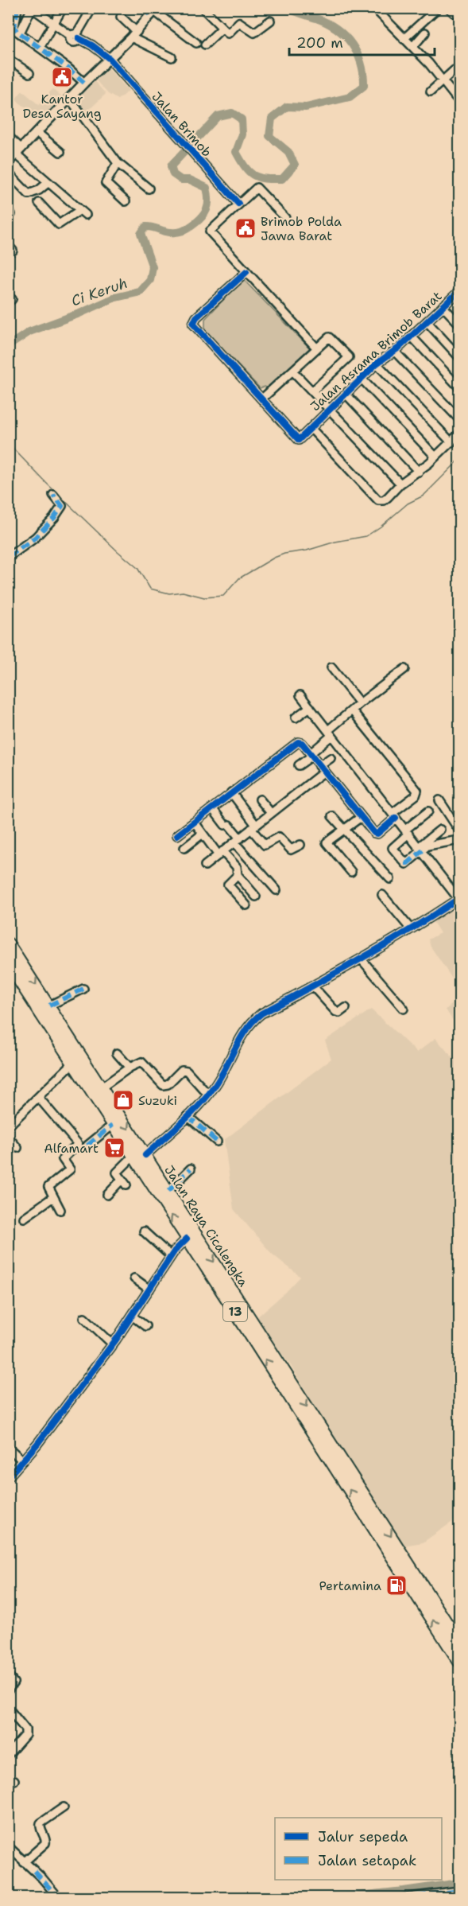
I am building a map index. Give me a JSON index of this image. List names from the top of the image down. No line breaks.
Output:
{"streets":{"highway":["Jalan Raya Cicalengka","13"],"street":["Jalan Brimob","Jalan Asrama Brimob Barat"]},"water":["Ci Keruh"],"places":{"public building":["Kantor Desa Sayang","Brimob Polda Jawa Barat"],"shop":["Suzuki"],"supermarket":["Alfamart"],"fuel station":["Pertamina"]},"legend":["Jalur sepeda","Jalan setapak"],"scale_bar":"200 m"}
